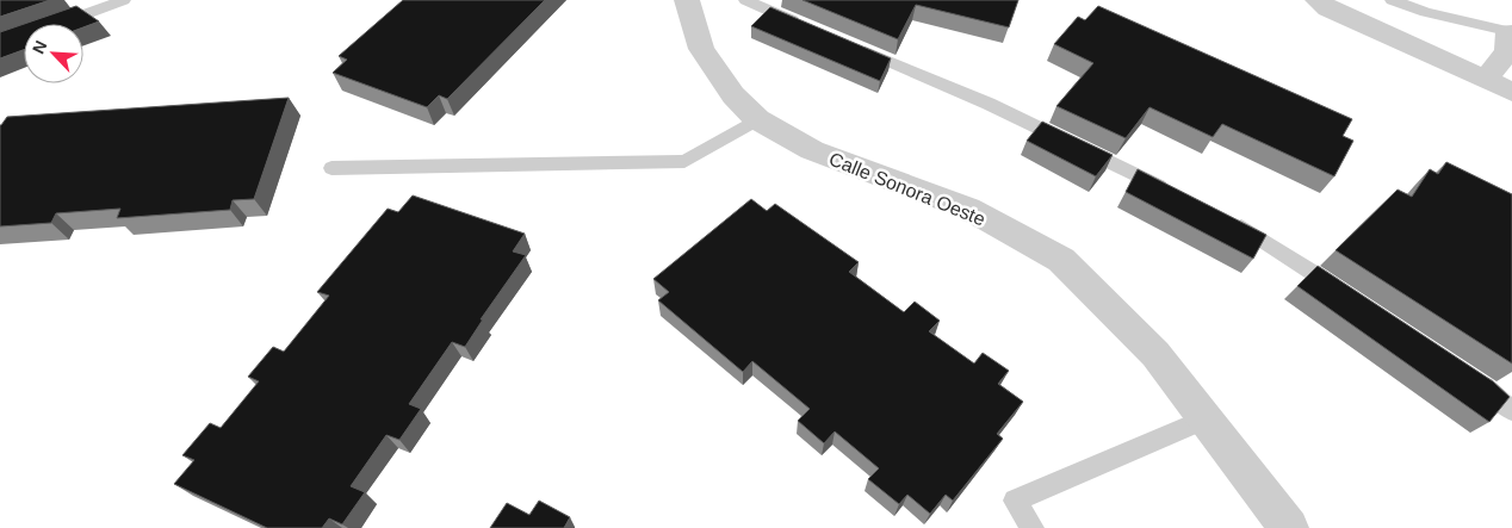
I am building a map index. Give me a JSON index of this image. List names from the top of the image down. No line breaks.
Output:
{"streets":{"street":["Calle Sonora Oeste"]},"north":"top left"}
